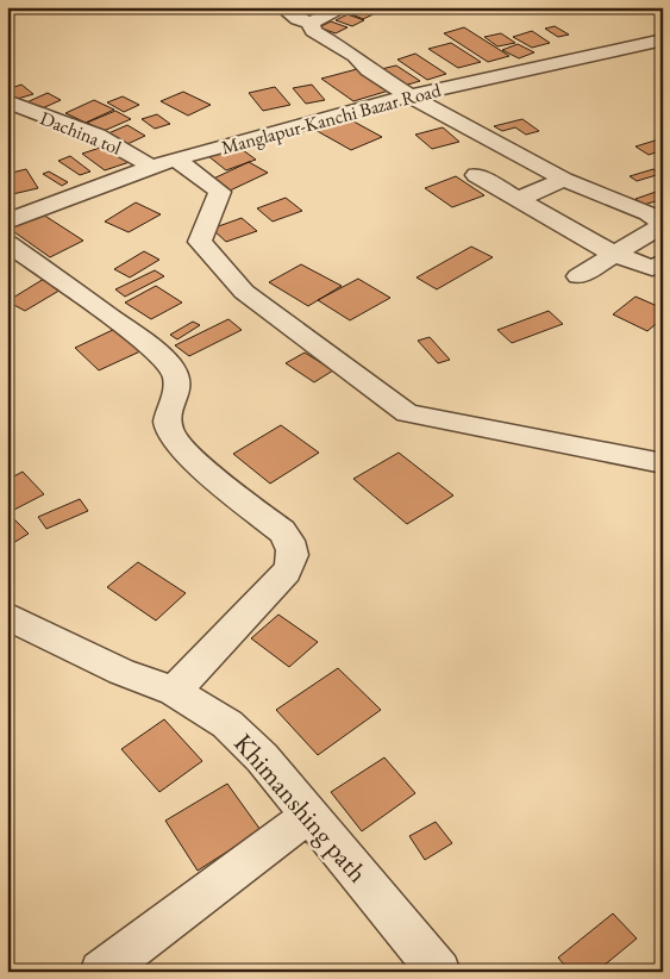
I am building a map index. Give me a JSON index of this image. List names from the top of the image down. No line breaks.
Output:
{"streets":{"street":["Manglapur-Kanchi Bazar Road","Dachina tol","Khimanshing path"]},"crossings":[["Manglapur-Kanchi Bazar Road","Dachina tol"]]}
